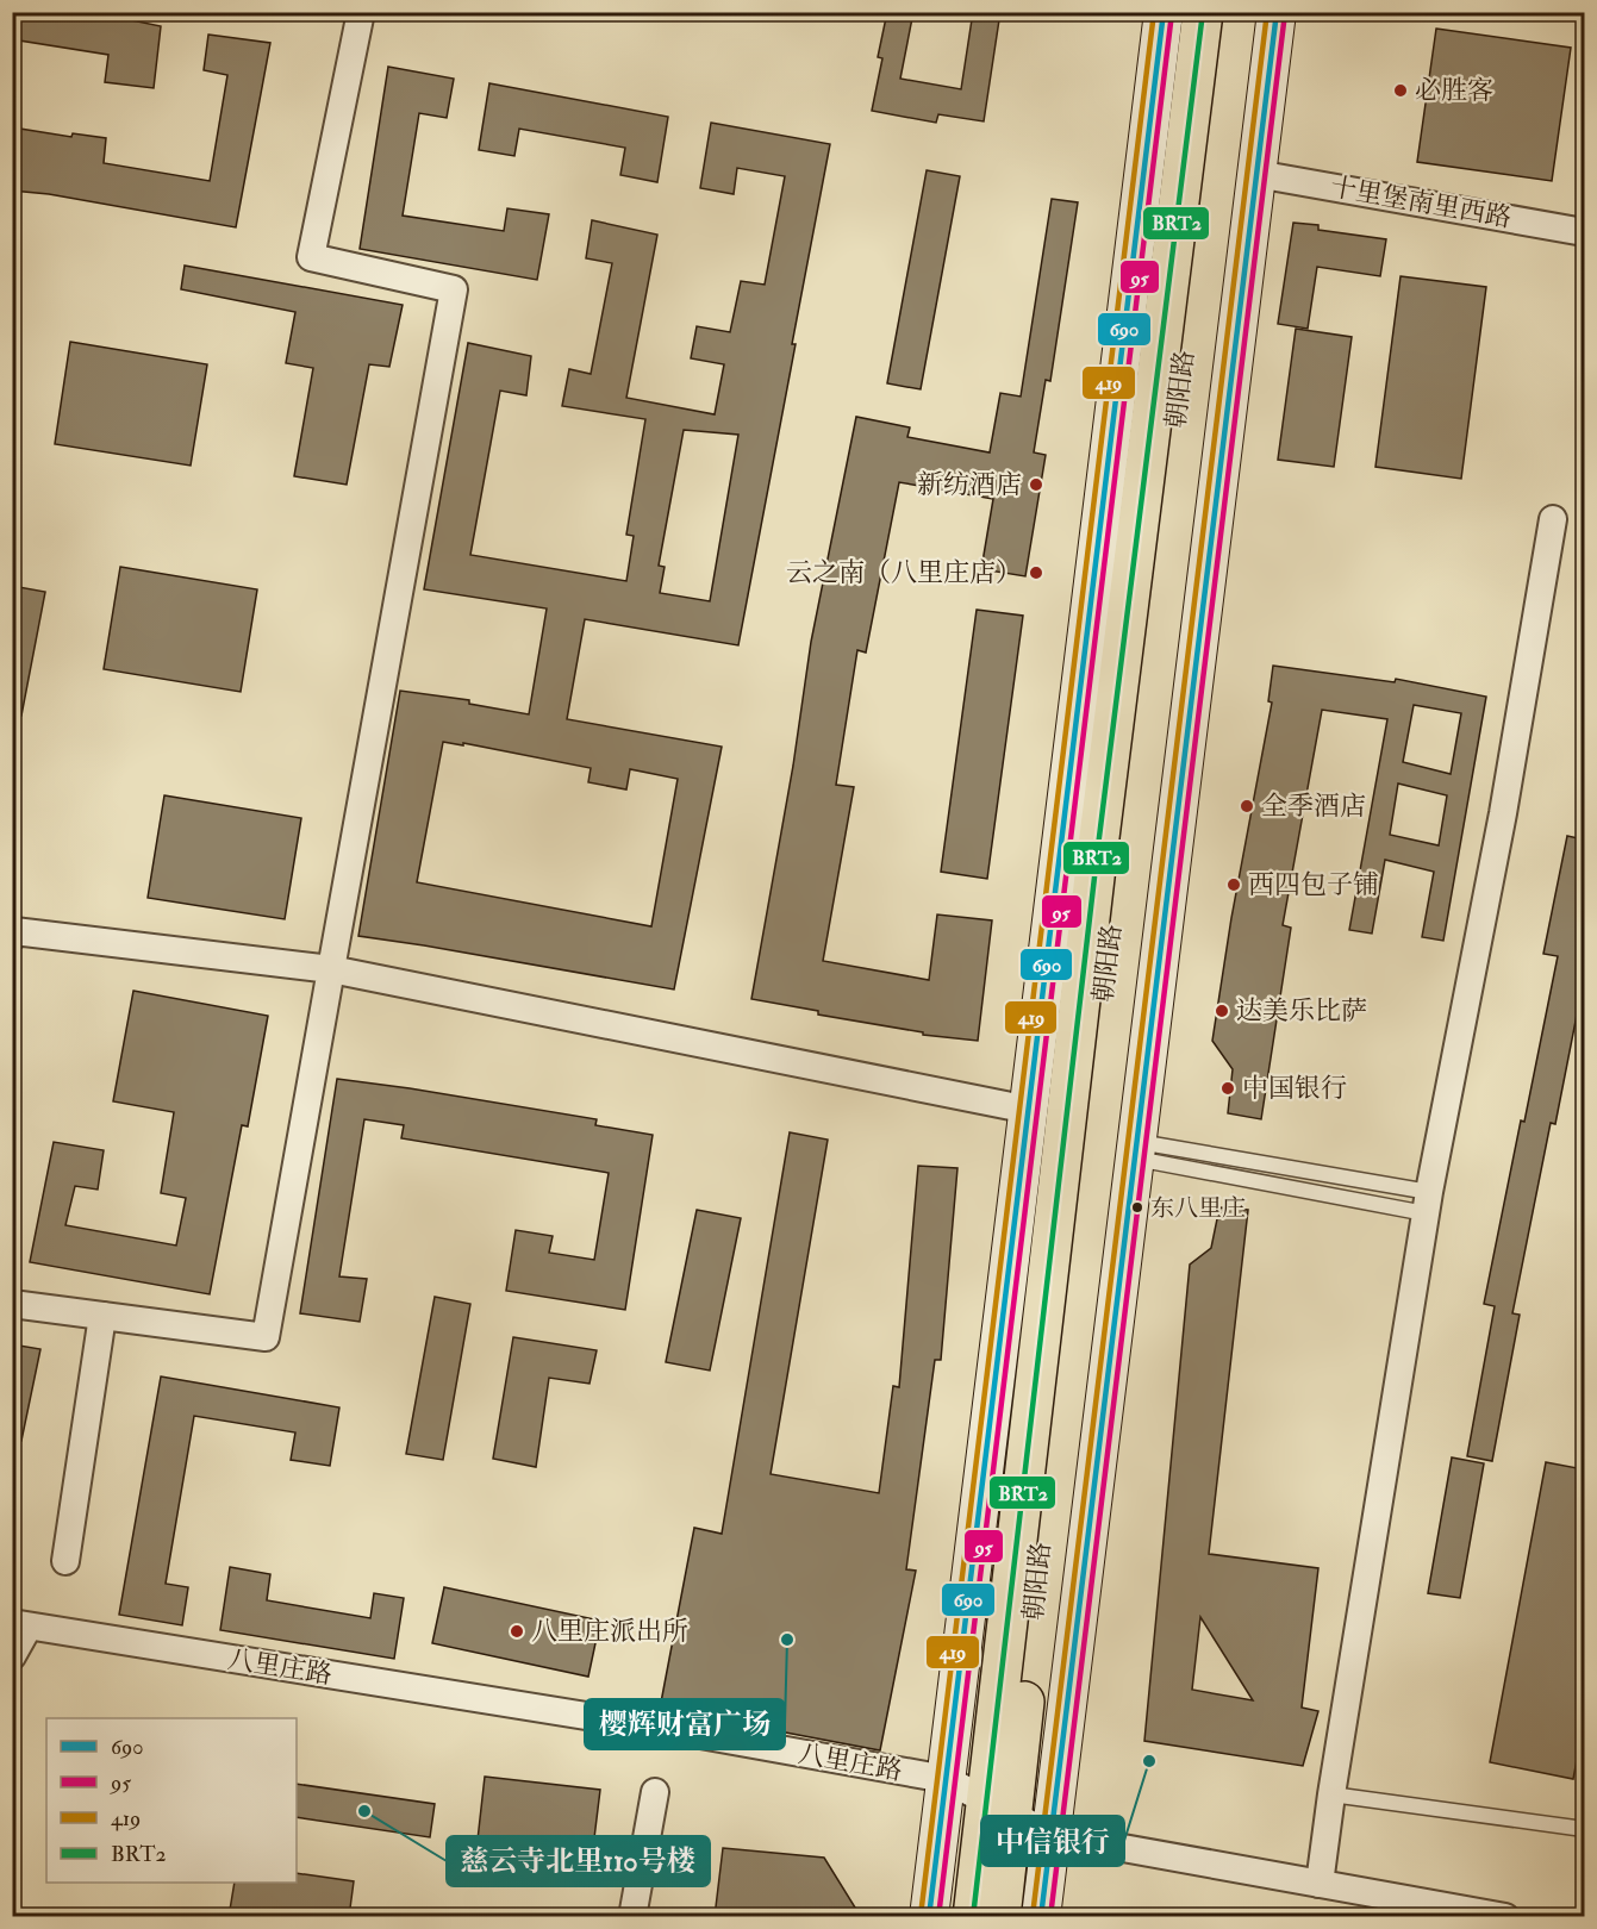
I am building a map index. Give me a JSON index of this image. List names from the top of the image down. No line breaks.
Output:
{"streets":{"highway":["朝阳路"],"street":["十里堡南里西路","八里庄路"]},"crossings":[["十里堡南里西路","朝阳路"],["朝阳路","八里庄路"]],"places":["必胜客","新纺酒店","云之南（八里庄店）","全季酒店","西四包子铺","达美乐比萨","中国银行","东八里庄","八里庄派出所","樱辉财富广场","中信银行","慈云寺北里110号楼"],"lines":["transit line 690","transit line 419","transit line BRT2","transit line 95"],"legend":["690","95","419","BRT2"]}
